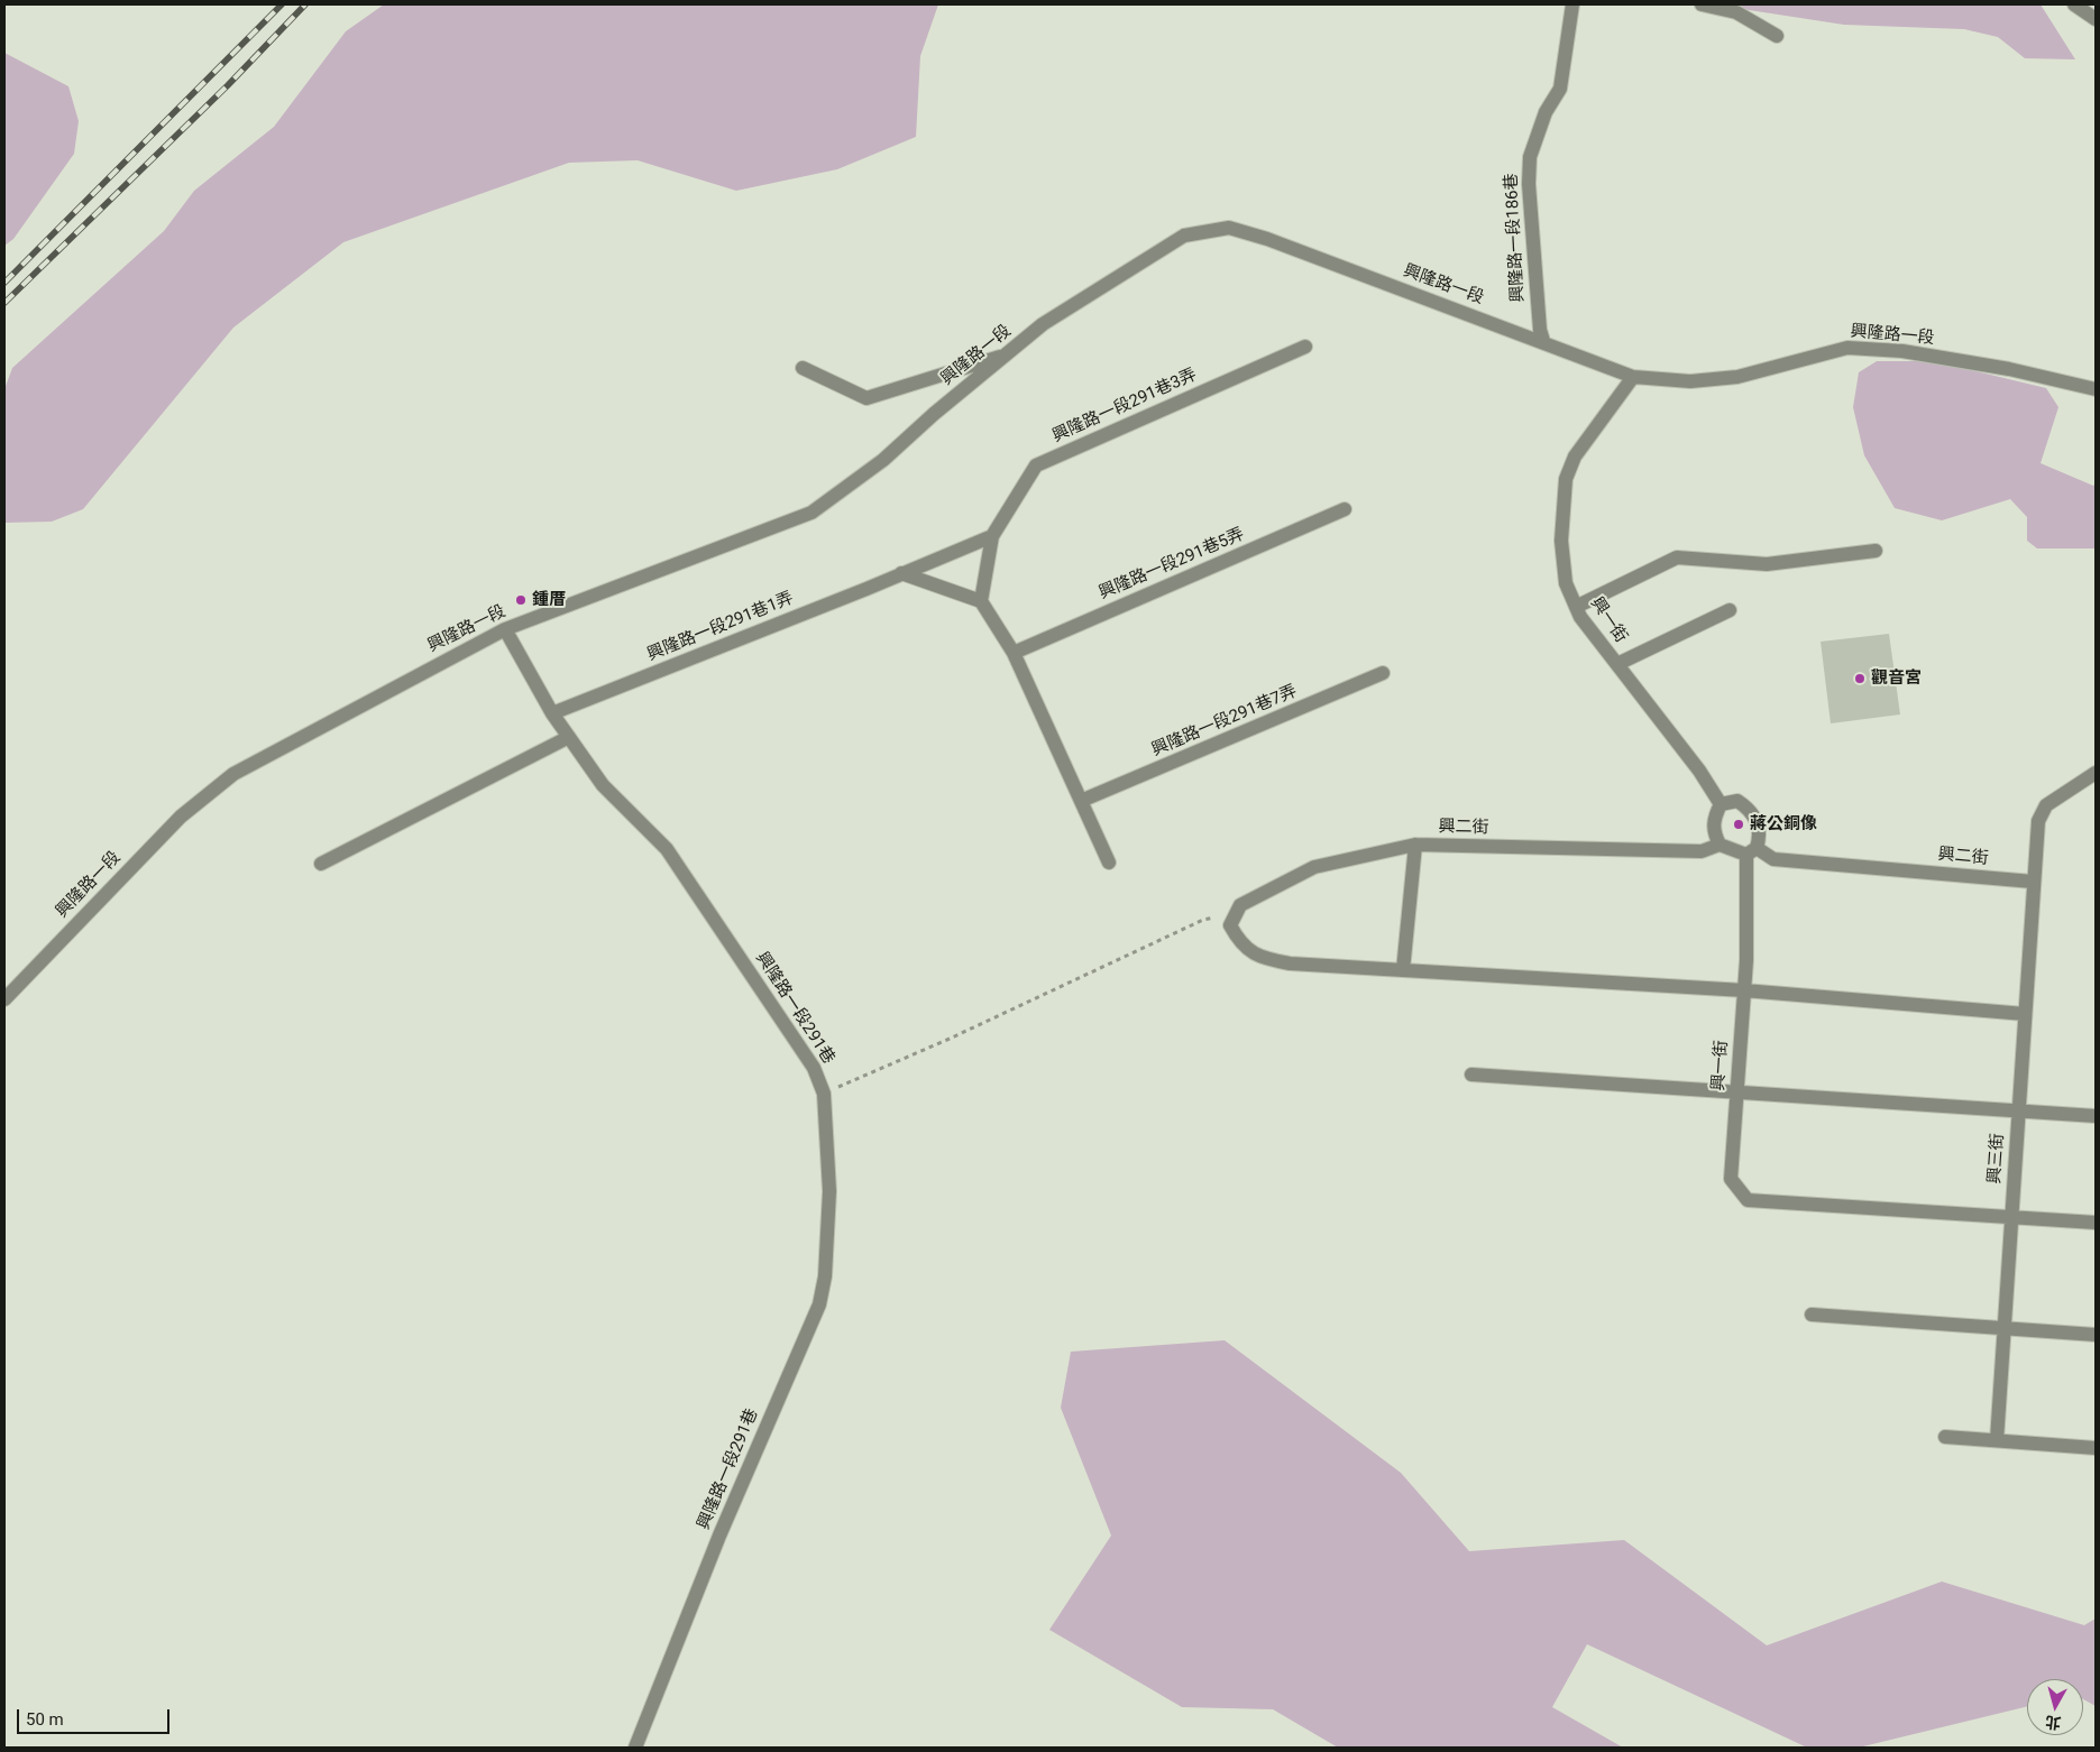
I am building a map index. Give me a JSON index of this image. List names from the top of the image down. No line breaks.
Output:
{"streets":{"street":["興隆路一段186巷","興隆路一段","興隆路一段291巷3弄","興隆路一段291巷5弄","興一街","興隆路一段291巷1弄","興隆路一段291巷7弄","興二街","興隆路一段291巷","興三街"]},"crossings":[["興隆路一段186巷","興隆路一段"],["興隆路一段","興一街"],["興隆路一段","興隆路一段291巷"],["興隆路一段291巷3弄","興隆路一段291巷1弄"],["興一街","興二街"],["興一街","興三街"],["興隆路一段291巷1弄","興隆路一段291巷"],["興二街","興三街"]],"places":["鍾厝","觀音宮","蔣公銅像"],"scale_bar":"50 m","north":"bottom"}
